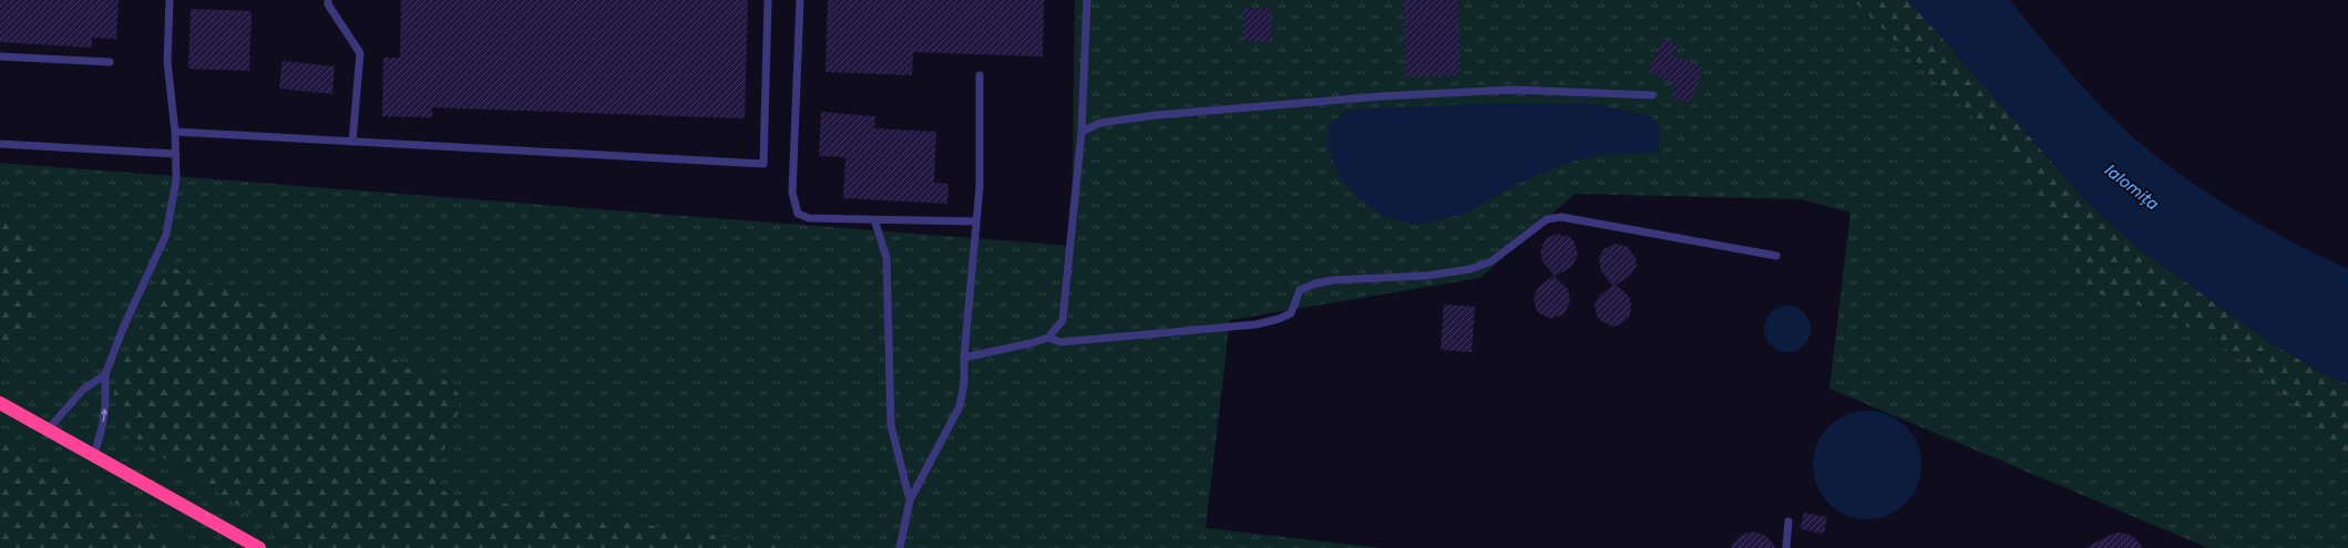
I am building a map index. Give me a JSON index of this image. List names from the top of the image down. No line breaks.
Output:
{"water":["Ialomița"]}
